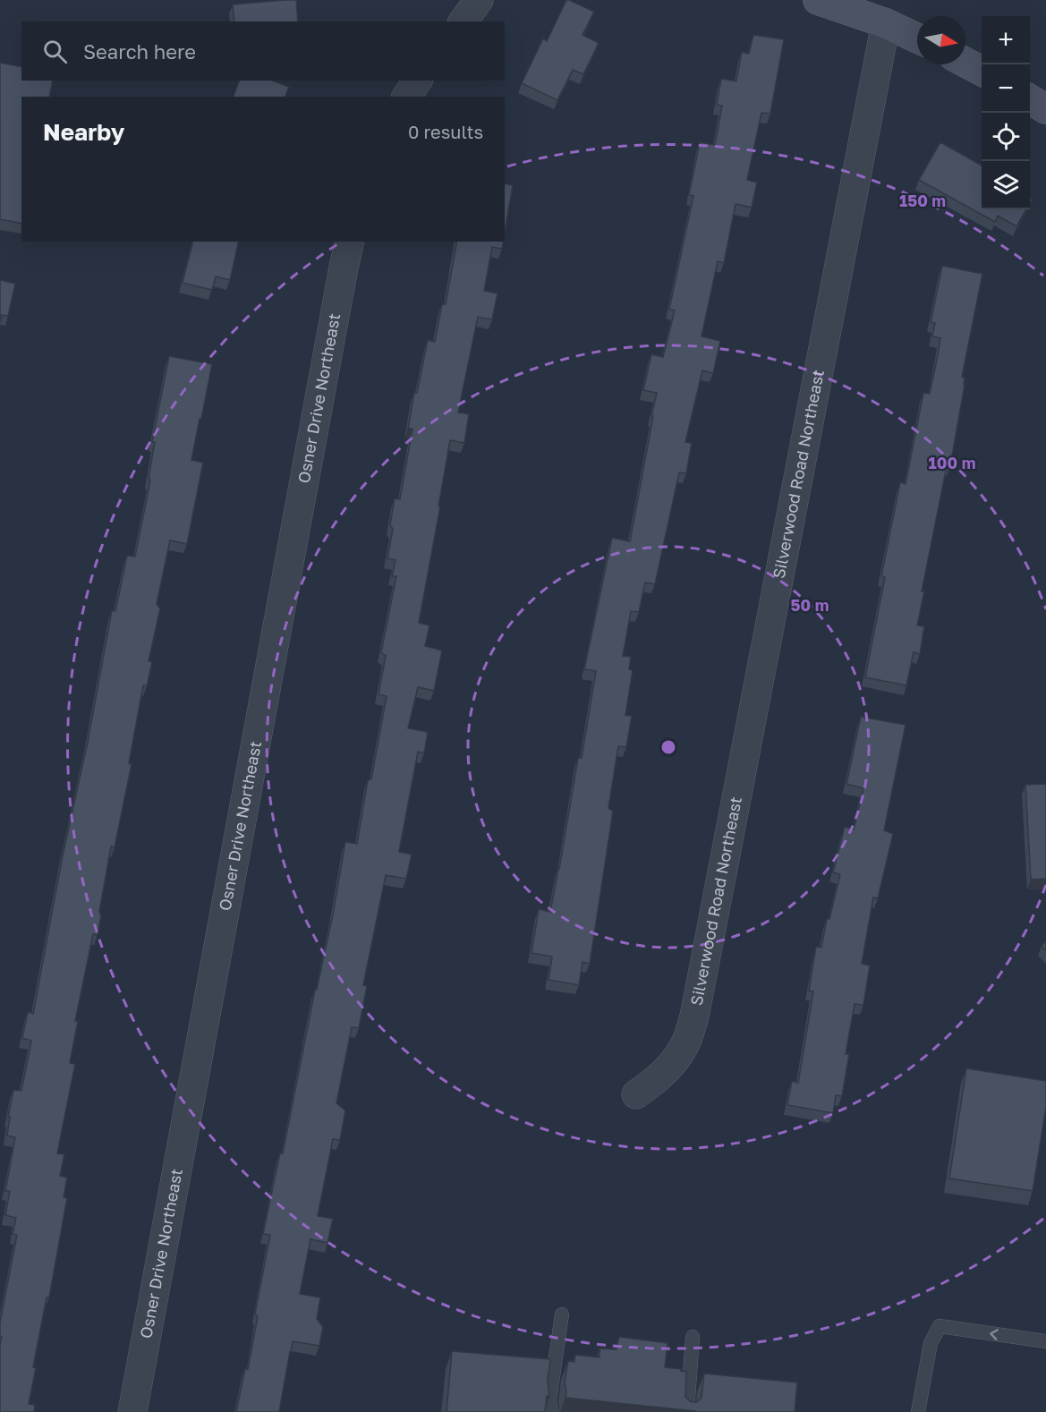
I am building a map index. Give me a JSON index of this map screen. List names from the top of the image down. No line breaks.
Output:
{"streets":{"street":["Osner Drive Northeast","Silverwood Road Northeast"]},"north":"right","page":{"map_buttons":["+","−"],"search":"Search here","heading":["Nearby","0 results"]},"rings":["150 m","100 m","50 m"]}
